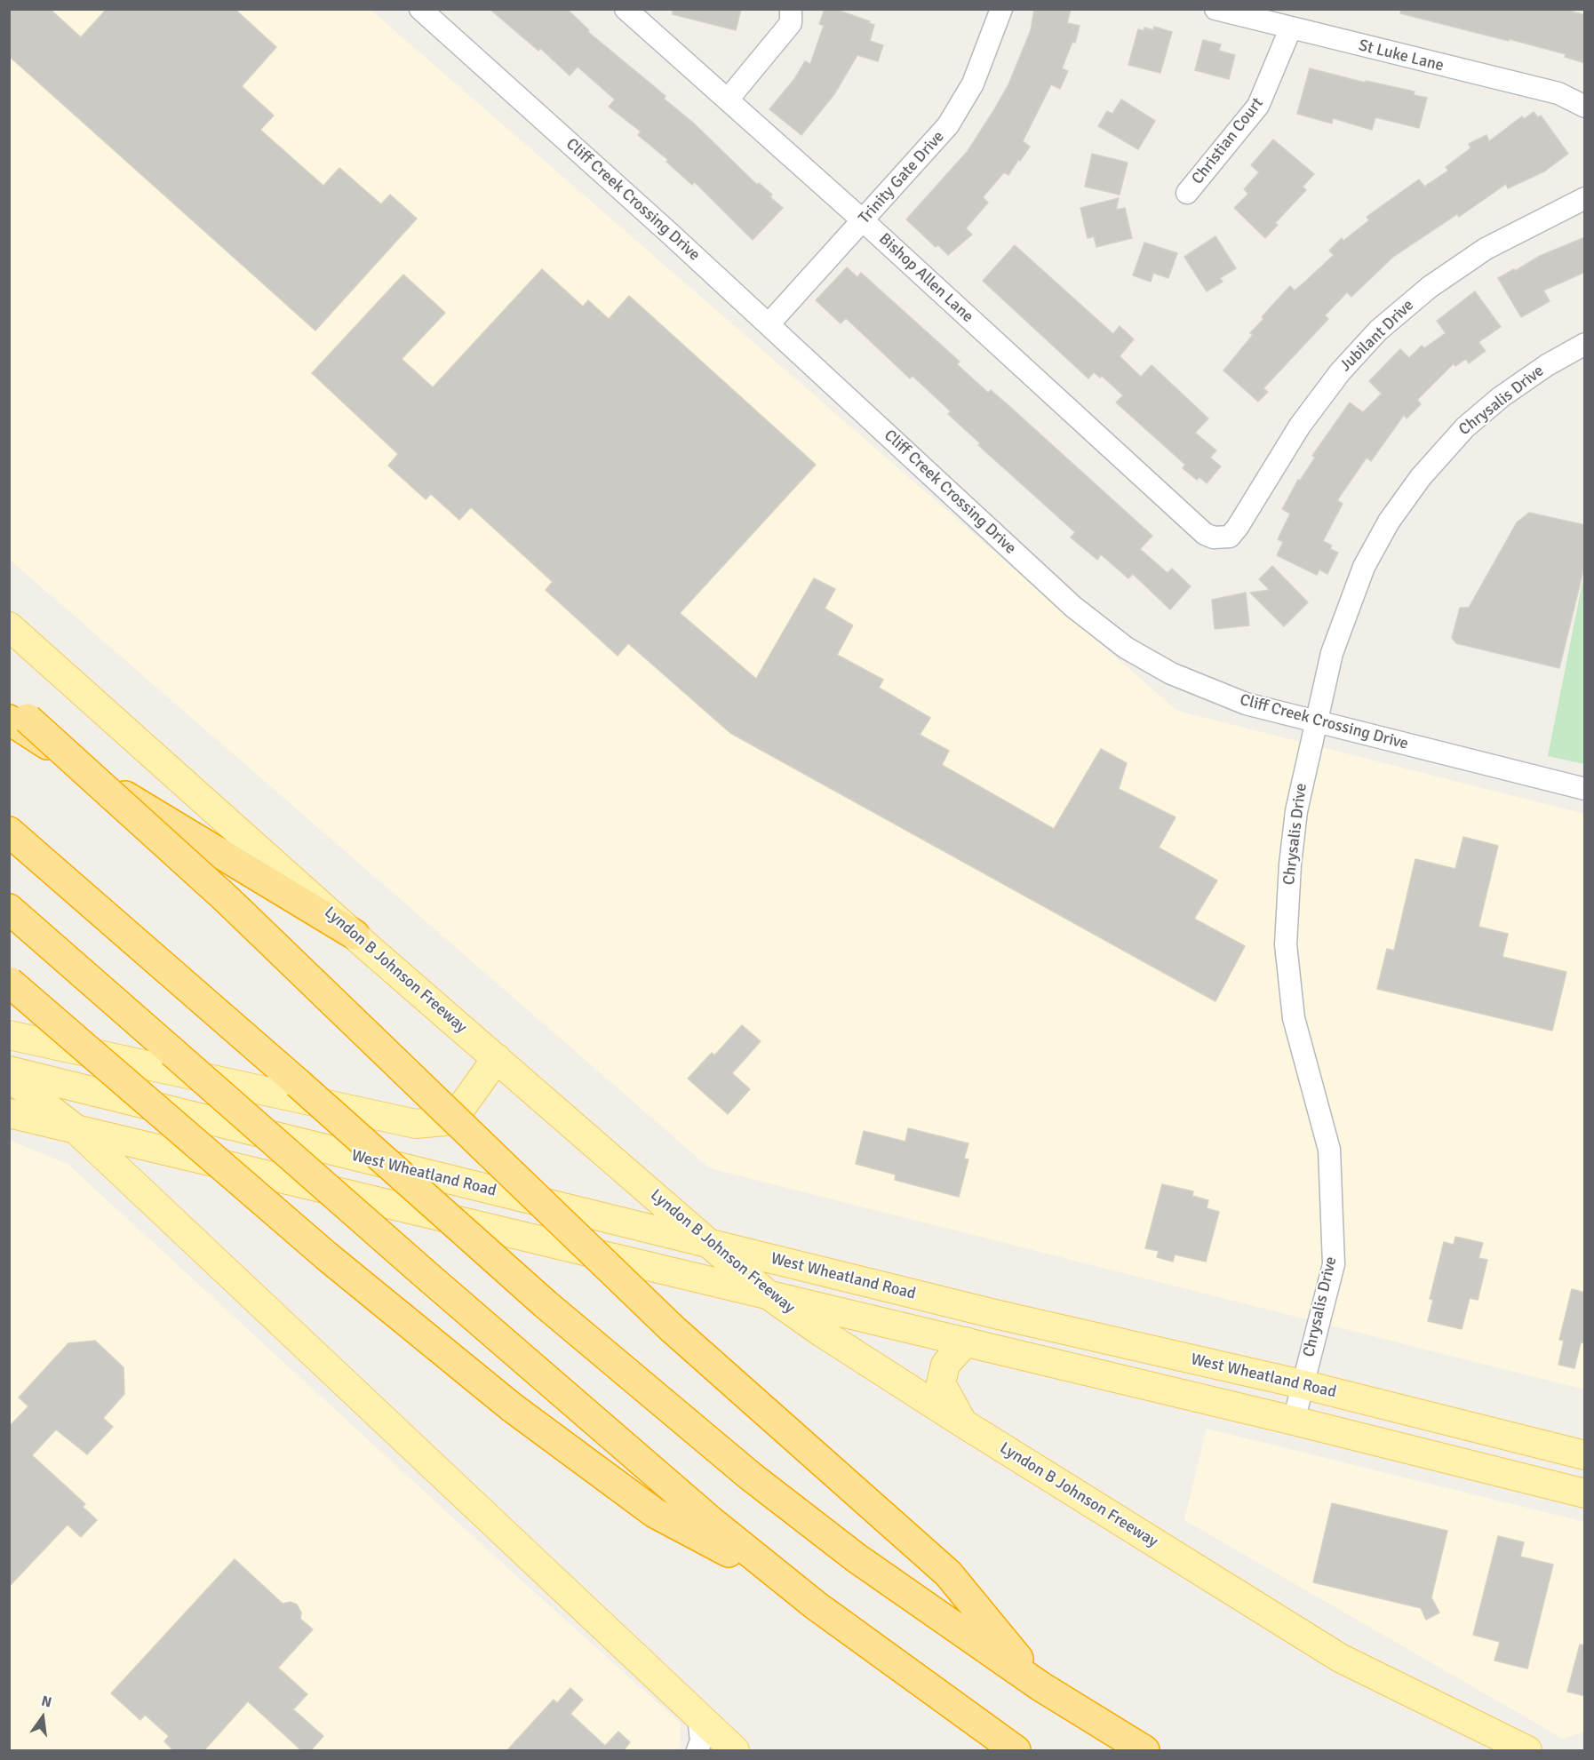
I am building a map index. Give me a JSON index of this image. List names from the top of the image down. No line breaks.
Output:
{"streets":{"main road":["Lyndon B Johnson Freeway","West Wheatland Road"],"street":["St Luke Lane","Christian Court","Trinity Gate Drive","Cliff Creek Crossing Drive","Bishop Allen Lane","Jubilant Drive","Chrysalis Drive"]},"crossings":[["St Luke Lane","Christian Court"],["Trinity Gate Drive","Cliff Creek Crossing Drive"],["Trinity Gate Drive","Bishop Allen Lane"],["Cliff Creek Crossing Drive","Chrysalis Drive"],["Bishop Allen Lane","Jubilant Drive"],["Chrysalis Drive","West Wheatland Road"],["Lyndon B Johnson Freeway","West Wheatland Road"]],"north":"top"}
